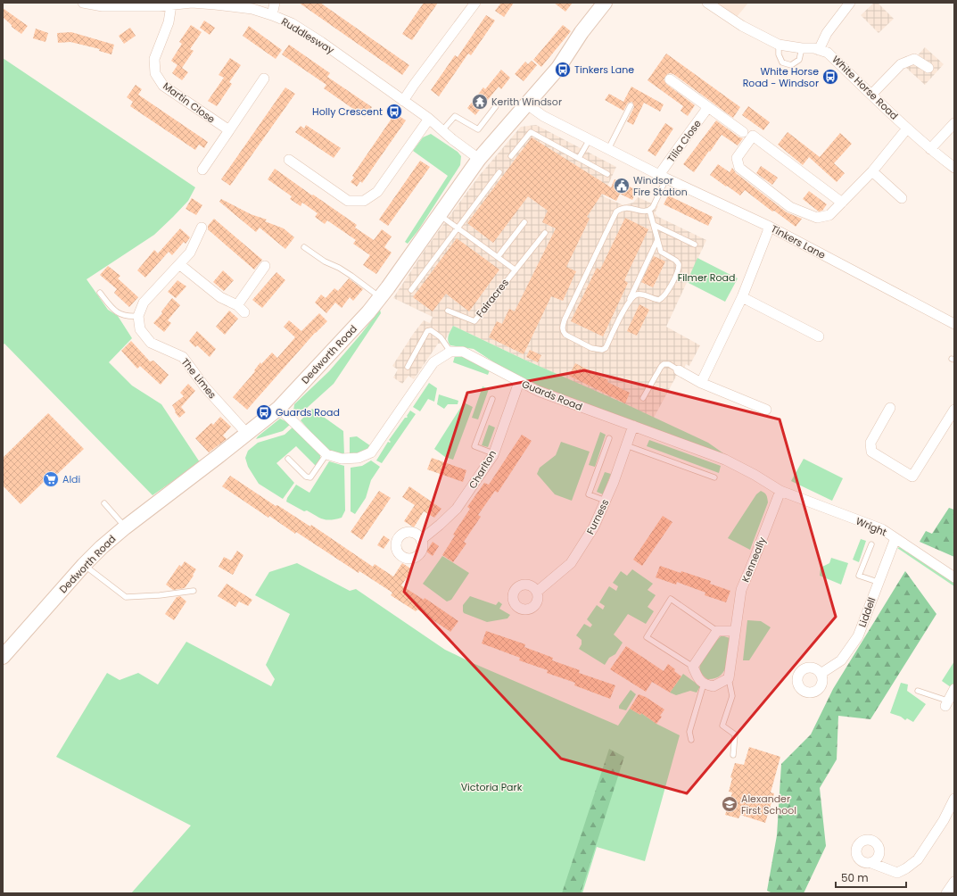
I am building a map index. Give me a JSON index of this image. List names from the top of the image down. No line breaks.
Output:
{"streets":{"main road":["Dedworth Road"],"street":["Ruddlesway","White Horse Road","Martin Close","Tilia Close","Tinkers Lane","The Limes","Guards Road","Charlton","Furness","Wright","Kenneally","Liddell"],"lane":["Fairacres"]},"crossings":[["Ruddlesway","Martin Close"],["Ruddlesway","Dedworth Road"],["Tilia Close","Tinkers Lane"],["Tinkers Lane","Dedworth Road"],["Fairacres","Dedworth Road"],["Dedworth Road","The Limes"],["Guards Road","Charlton"],["Guards Road","Furness"],["Guards Road","Wright"],["Guards Road","Kenneally"],["Wright","Kenneally"],["Wright","Liddell"]],"parks":["Filmer Road","Victoria Park"],"places":{"bus stop":["Tinkers Lane","White Horse Road - Windsor","Holly Crescent","Guards Road"],"temple":["Kerith Windsor"],"public building":["Windsor Fire Station"],"supermarket":["Aldi"],"school or university":["Alexander First School"]},"scale_bar":"50 m"}
